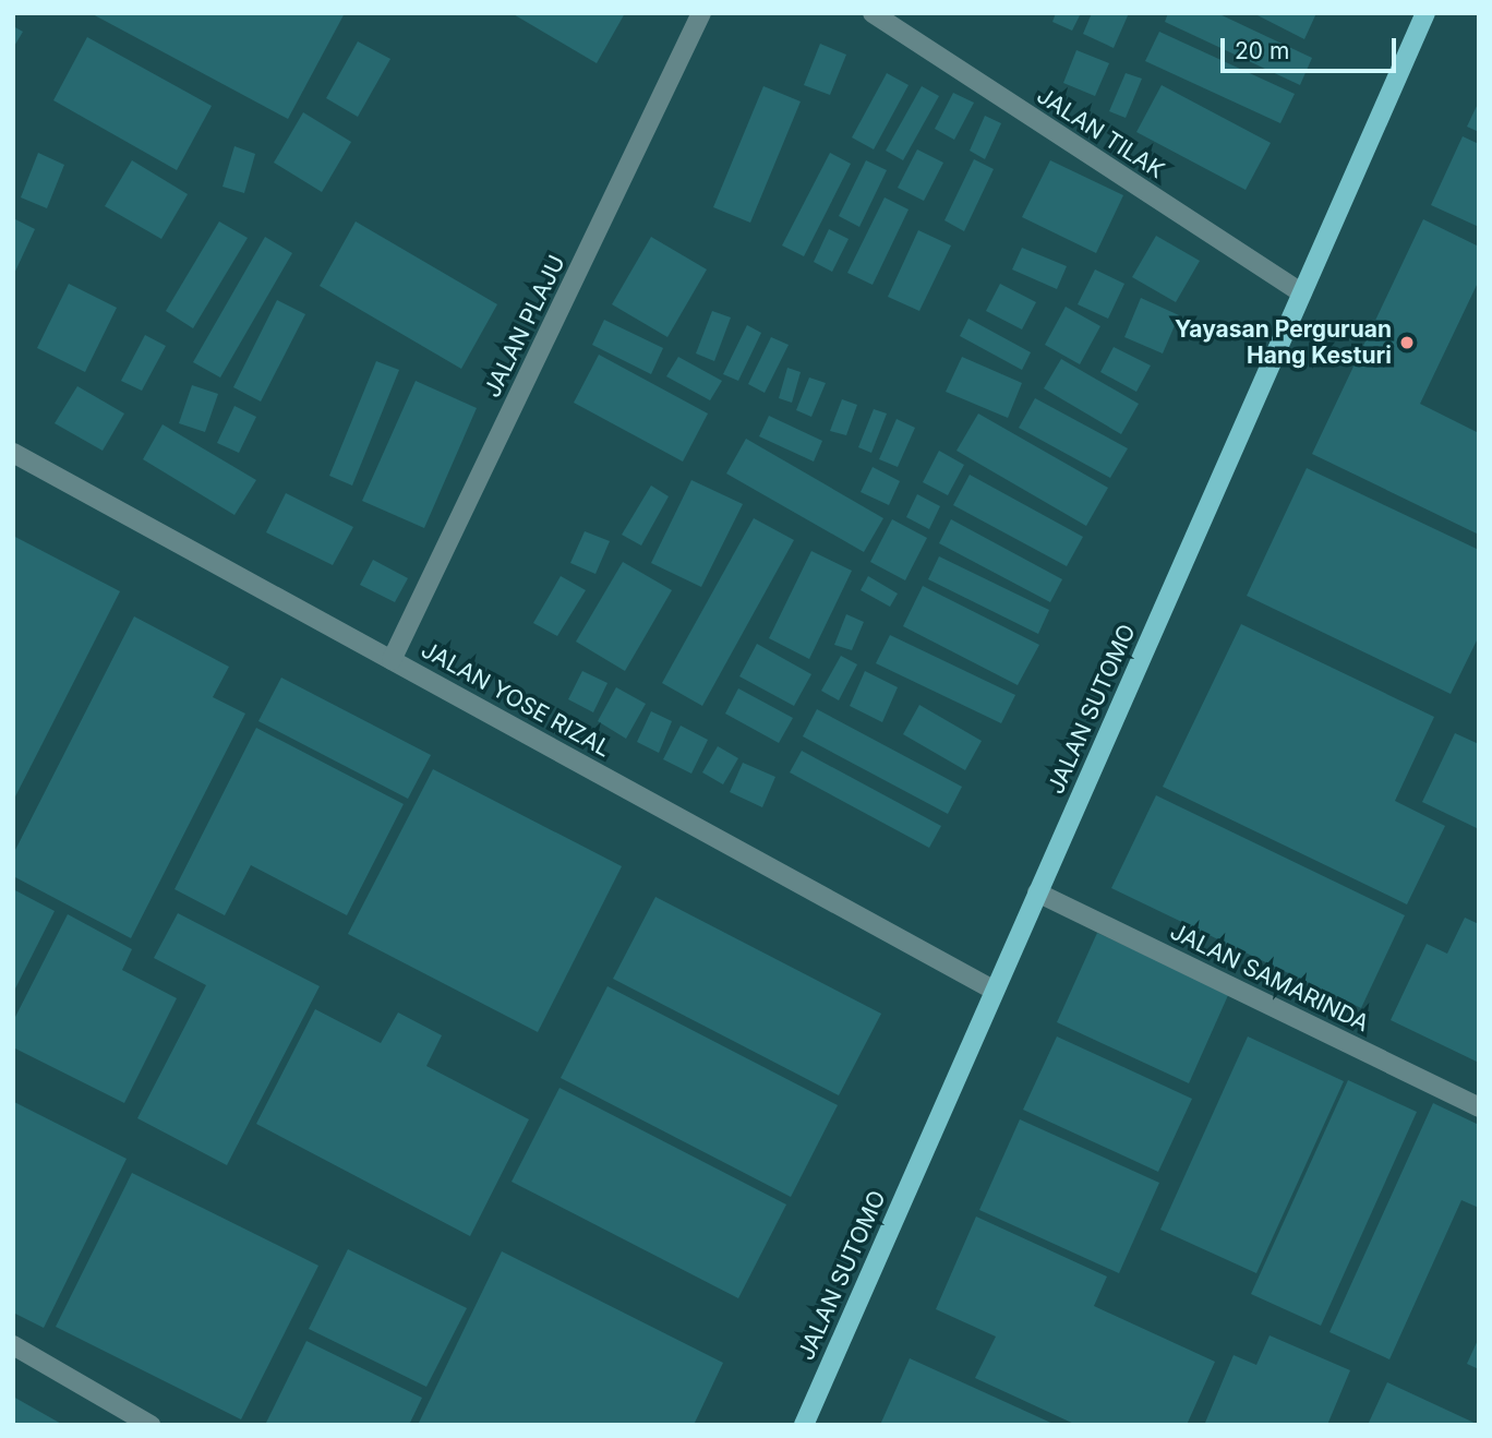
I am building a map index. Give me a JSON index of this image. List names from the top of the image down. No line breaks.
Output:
{"streets":{"main road":["JALAN SUTOMO"],"street":["JALAN TILAK","JALAN PLAJU","JALAN YOSE RIZAL","JALAN SAMARINDA"]},"crossings":[["JALAN TILAK","JALAN SUTOMO"],["JALAN PLAJU","JALAN YOSE RIZAL"],["JALAN YOSE RIZAL","JALAN SUTOMO"],["JALAN SUTOMO","JALAN SAMARINDA"]],"places":["Yayasan Perguruan Hang Kesturi"],"scale_bar":"20 m"}
